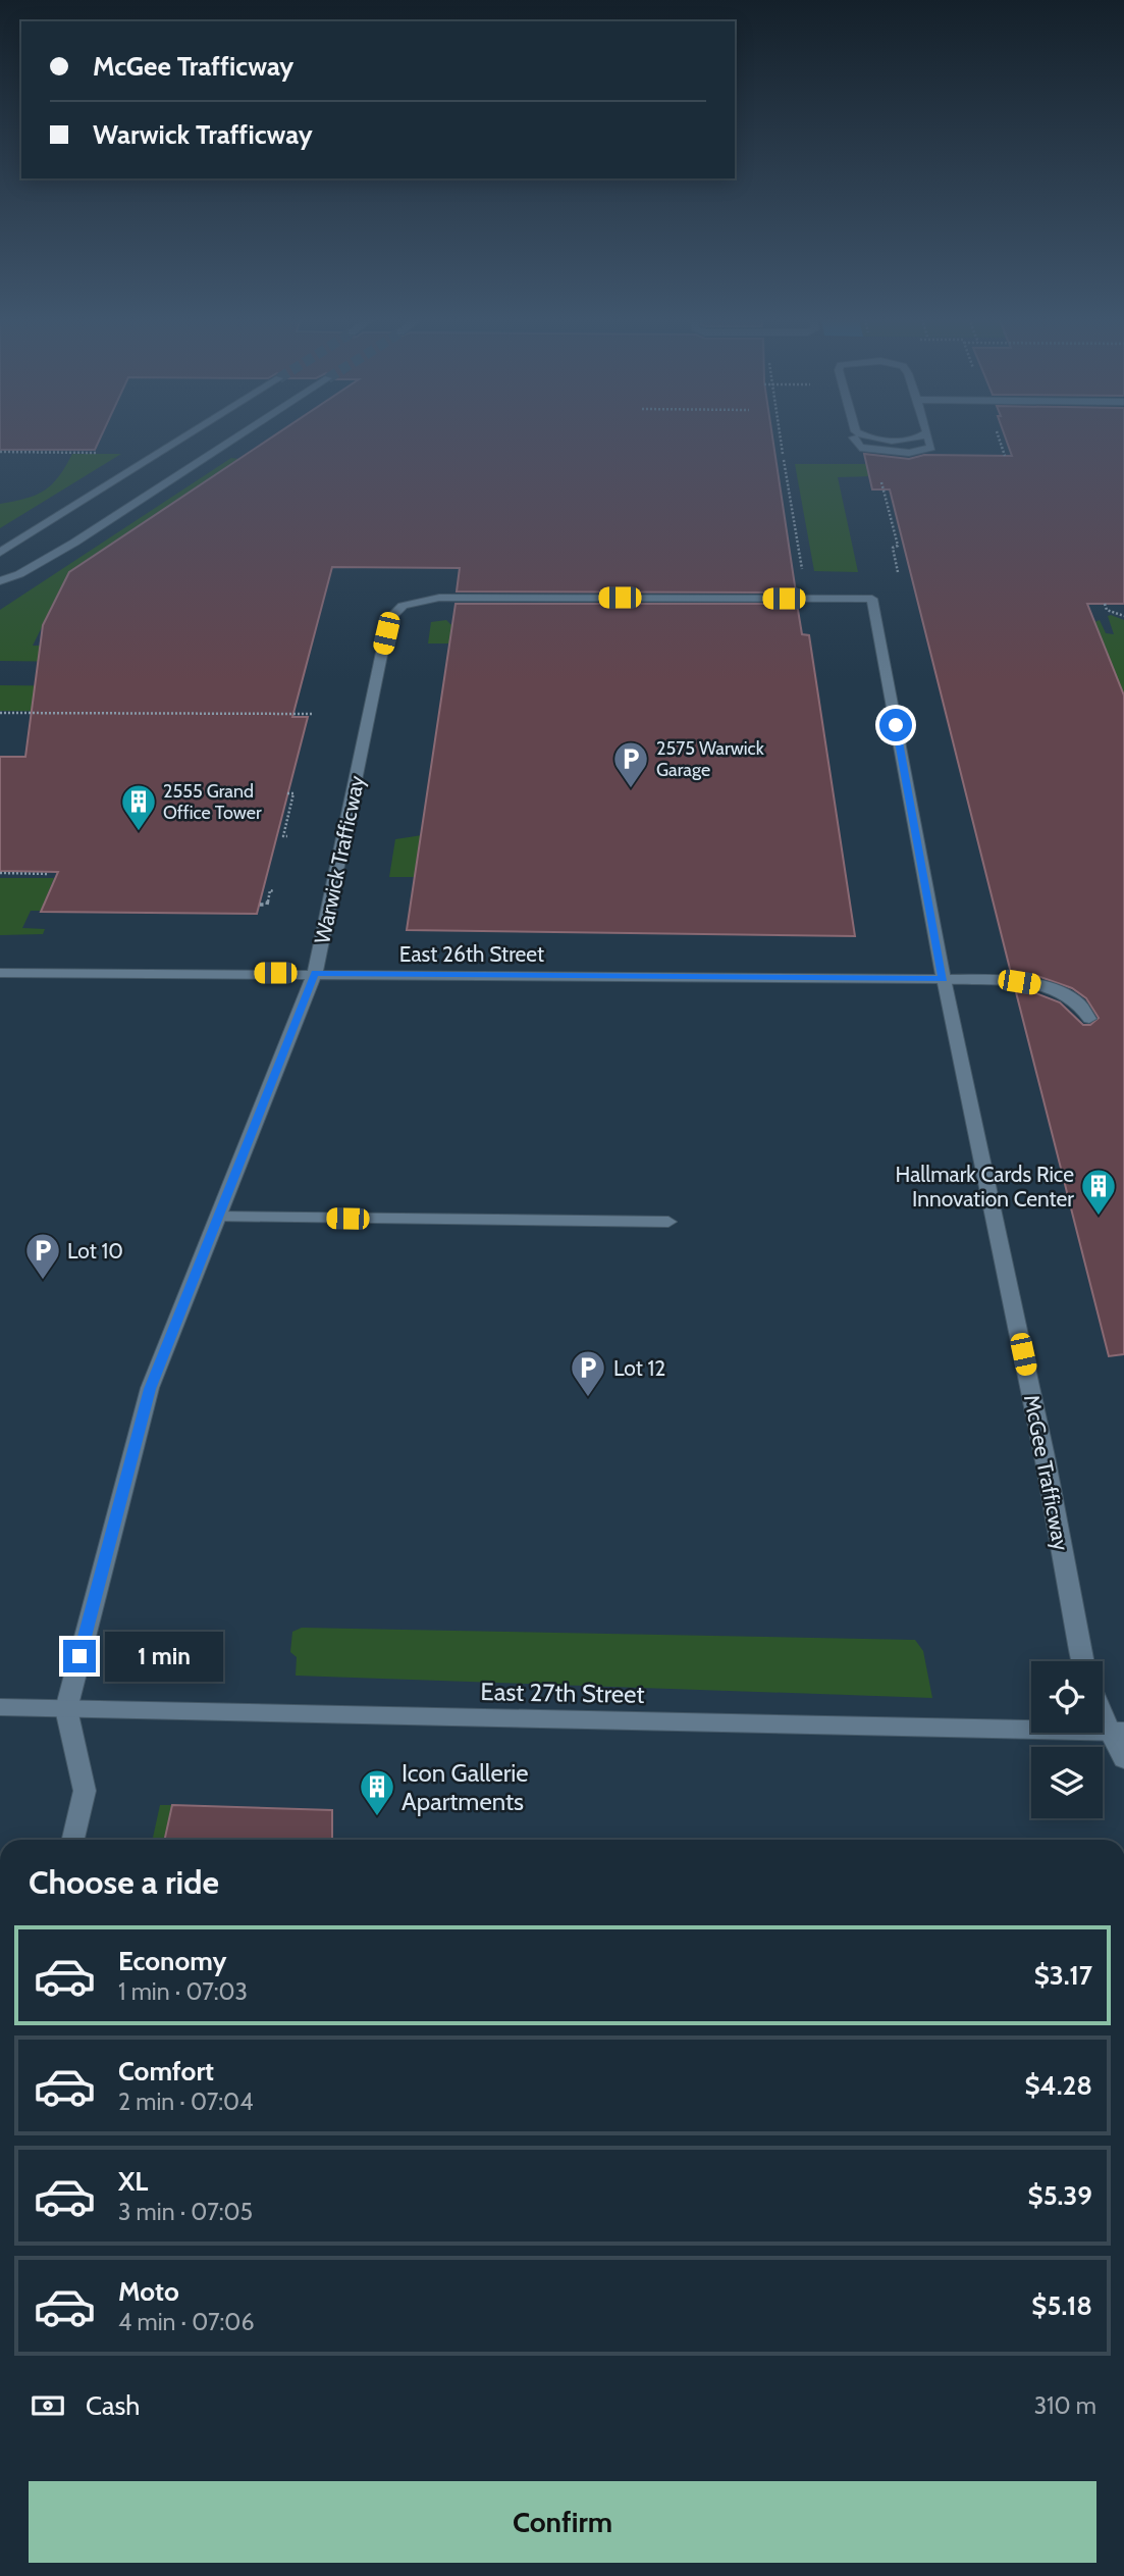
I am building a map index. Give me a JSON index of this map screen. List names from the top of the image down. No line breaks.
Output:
{"streets":{"street":["Warwick Trafficway","East 26th Street","McGee Trafficway","East 27th Street"]},"crossings":[["Warwick Trafficway","East 26th Street"],["Warwick Trafficway","McGee Trafficway"],["Warwick Trafficway","East 27th Street"],["East 26th Street","McGee Trafficway"]],"places":{"parking":["2575 Warwick Garage","Lot 10","Lot 12"],"building":["2555 Grand Office Tower","Hallmark Cards Rice Innovation Center","Icon Gallerie Apartments"]},"page":{"banner":["McGee Trafficway","Warwick Trafficway"],"bubble":"1 min","heading":"Choose a ride","list":[{"name":"Economy","note":"1 min · 07:03","value":"$3.17"},{"name":"Comfort","note":"2 min · 07:04","value":"$4.28"},{"name":"XL","note":"3 min · 07:05","value":"$5.39"},{"name":"Moto","note":"4 min · 07:06","value":"$5.18"}],"pay":["Cash","310 m"],"buttons":"Confirm"}}
